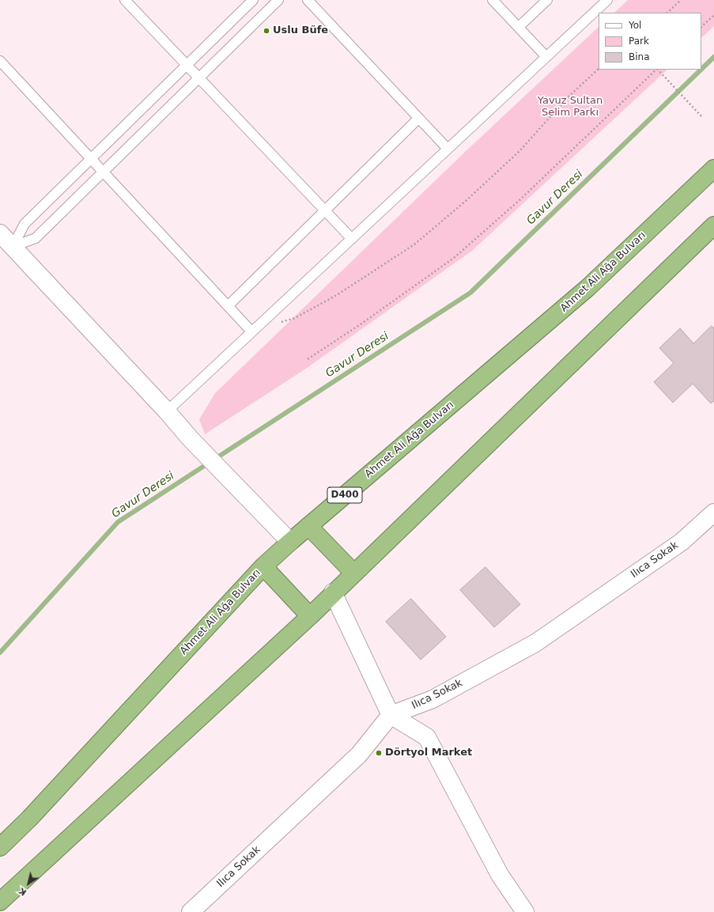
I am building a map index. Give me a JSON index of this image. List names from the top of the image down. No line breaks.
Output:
{"streets":{"highway":["Ahmet Ali Ağa Bulvarı","D400"],"street":["Ilıca Sokak"]},"water":["Gavur Deresi"],"parks":["Yavuz Sultan Selim Parkı"],"places":["Uslu Büfe","Dörtyol Market"],"legend":["Yol","Park","Bina"],"north":"bottom left"}
